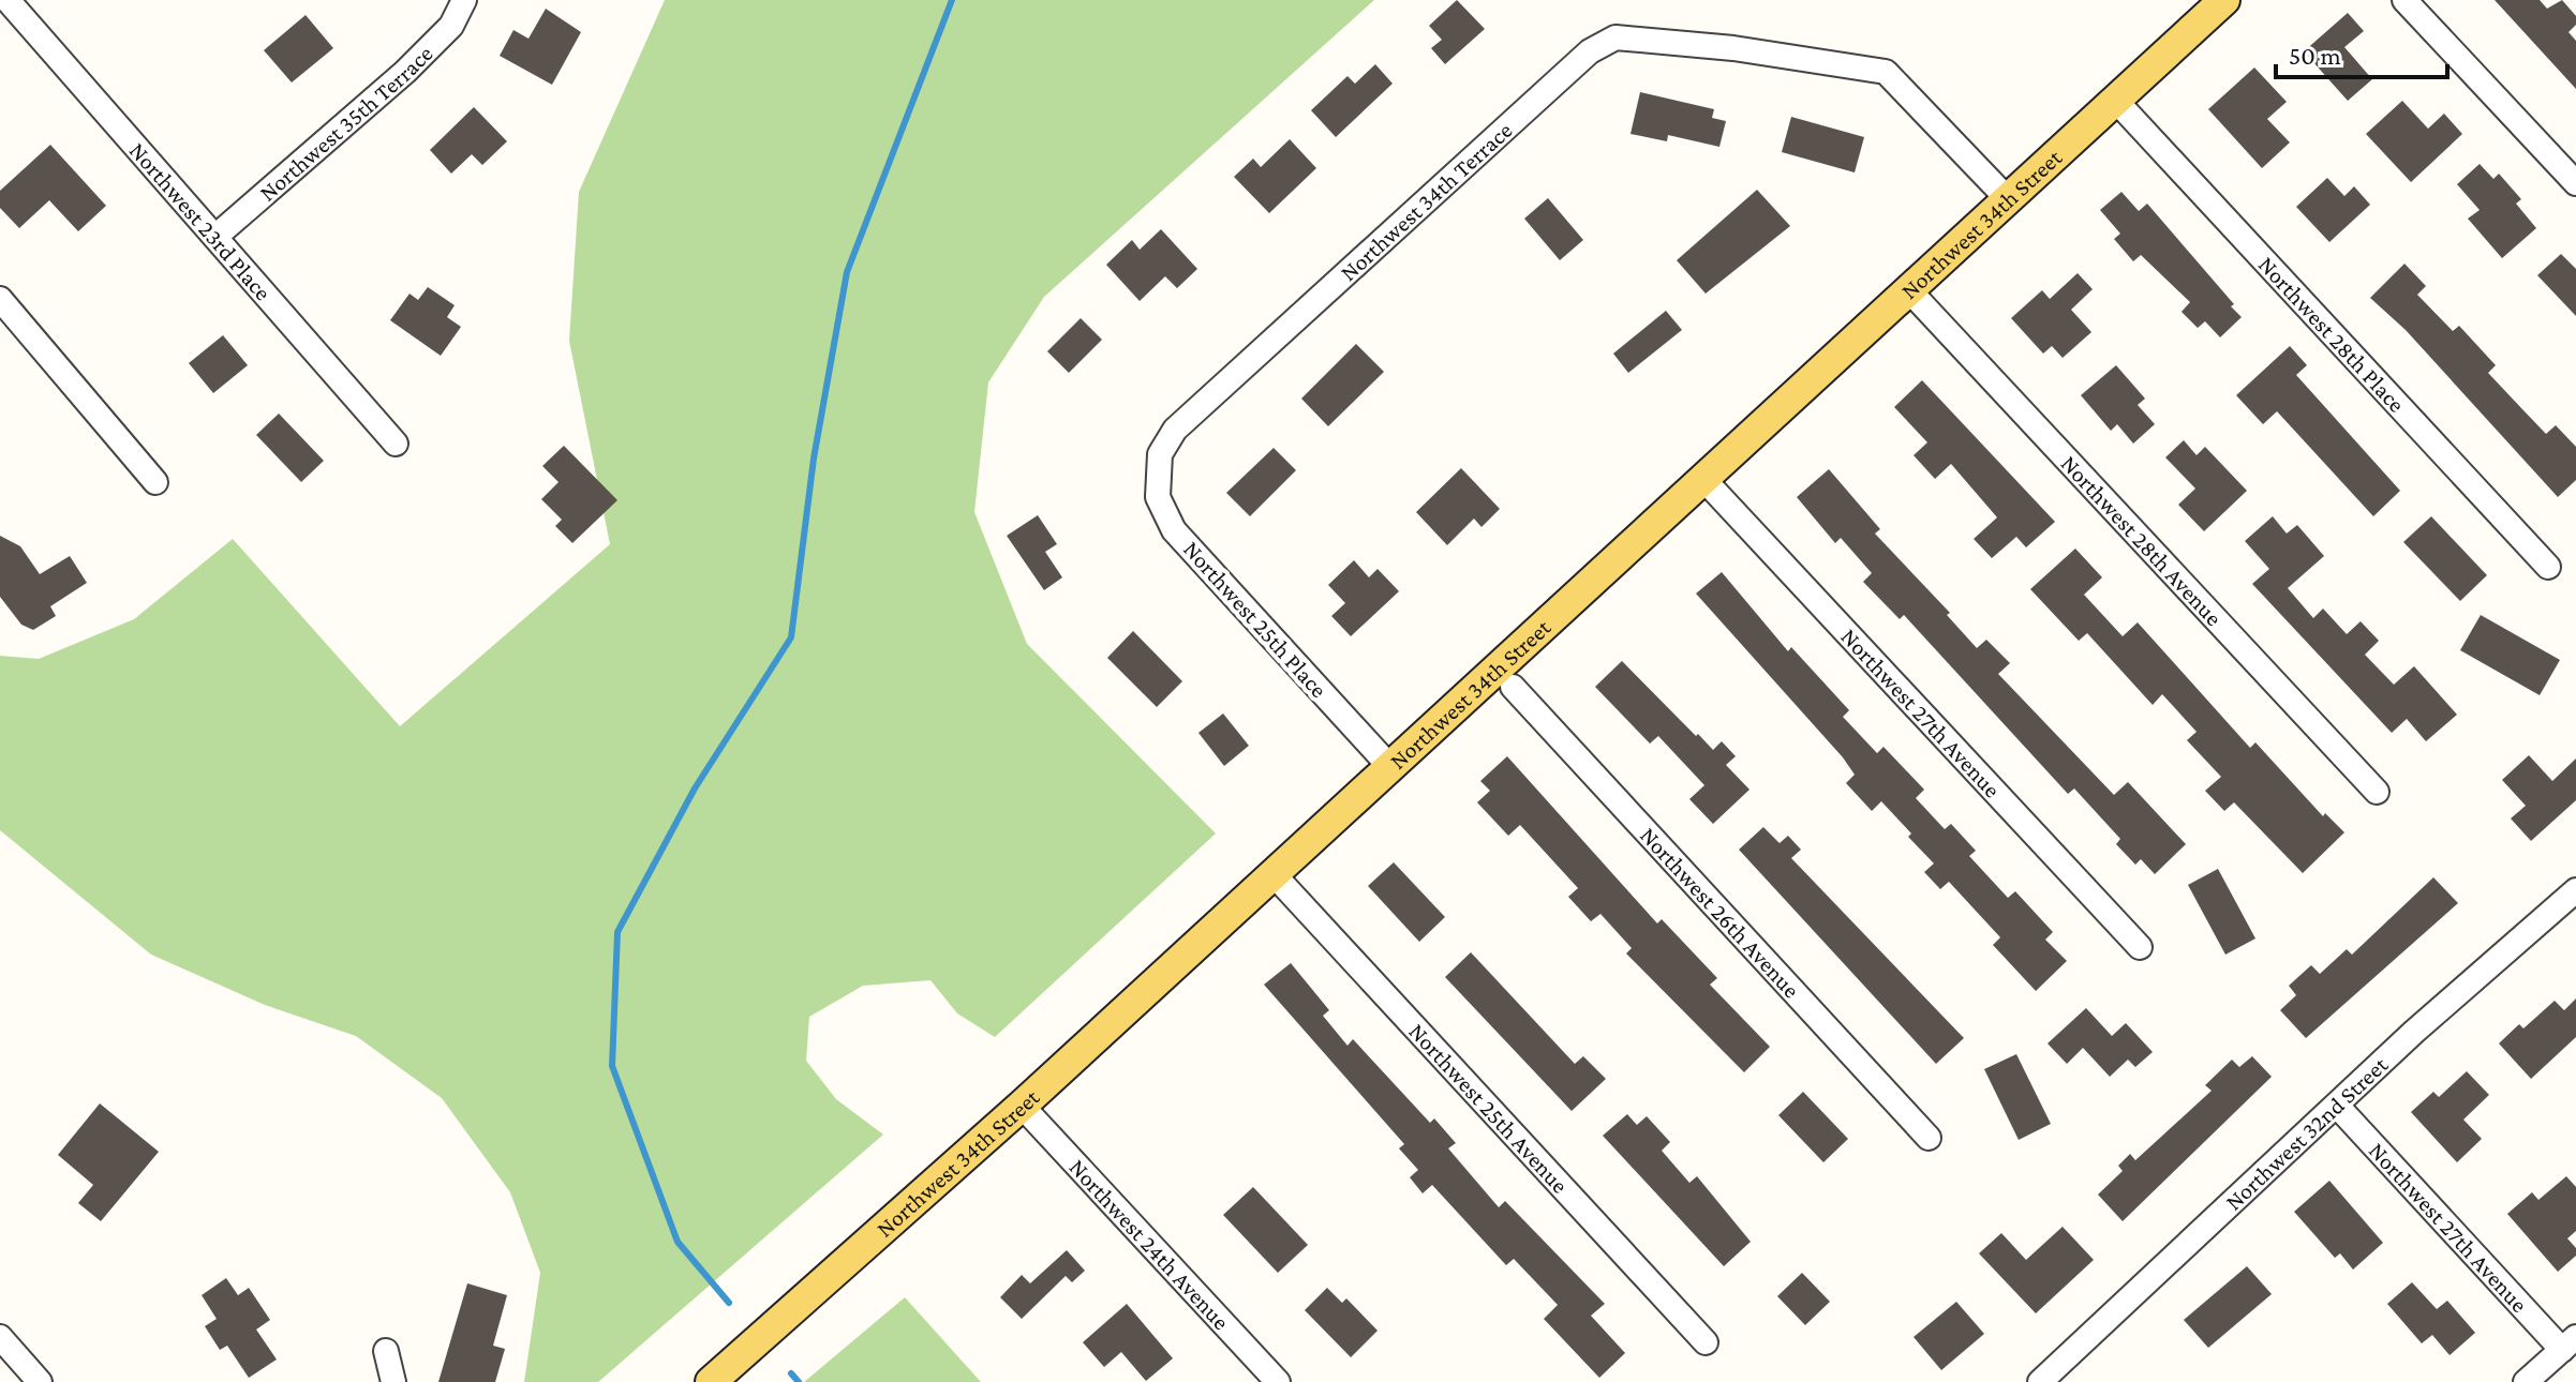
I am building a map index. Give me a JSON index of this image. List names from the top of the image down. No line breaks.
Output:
{"streets":{"main road":["Northwest 34th Street"],"street":["Northwest 35th Terrace","Northwest 34th Terrace","Northwest 23rd Place","Northwest 28th Place","Northwest 28th Avenue","Northwest 25th Place","Northwest 27th Avenue","Northwest 26th Avenue","Northwest 25th Avenue","Northwest 32nd Street","Northwest 24th Avenue"]},"crossings":[["Northwest 35th Terrace","Northwest 23rd Place"],["Northwest 34th Terrace","Northwest 34th Street"],["Northwest 34th Terrace","Northwest 25th Place"],["Northwest 34th Street","Northwest 28th Place"],["Northwest 34th Street","Northwest 28th Avenue"],["Northwest 34th Street","Northwest 25th Place"],["Northwest 34th Street","Northwest 27th Avenue"],["Northwest 34th Street","Northwest 25th Avenue"],["Northwest 34th Street","Northwest 24th Avenue"],["Northwest 27th Avenue","Northwest 32nd Street"]],"scale_bar":"50 m"}
